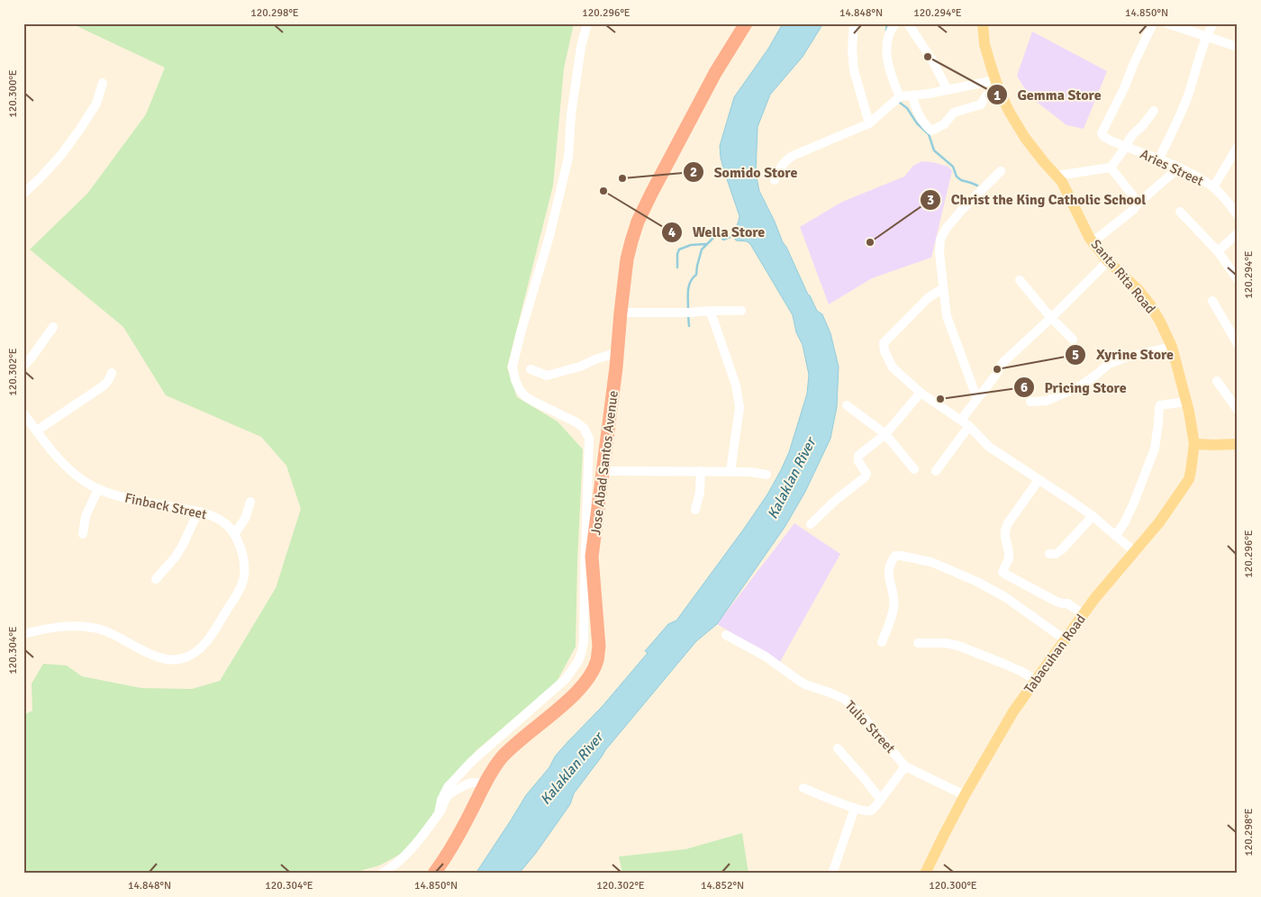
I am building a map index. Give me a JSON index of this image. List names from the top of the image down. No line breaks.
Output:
{"streets":{"highway":["Jose Abad Santos Avenue"],"main road":["Santa Rita Road","Tabacuhan Road"],"street":["Aries Street","Finback Street","Tulio Street"]},"crossings":[["Santa Rita Road","Tabacuhan Road"],["Tabacuhan Road","Tulio Street"]],"water":["Kalaklan River"],"places":["Gemma Store","Somido Store","Wella Store","Christ the King Catholic School","Xyrine Store","Pricing Store"],"coordinates":["120.298°E","120.296°E","14.848°N","120.294°E","14.850°N","120.300°E","120.302°E","120.304°E","14.852°N"]}
